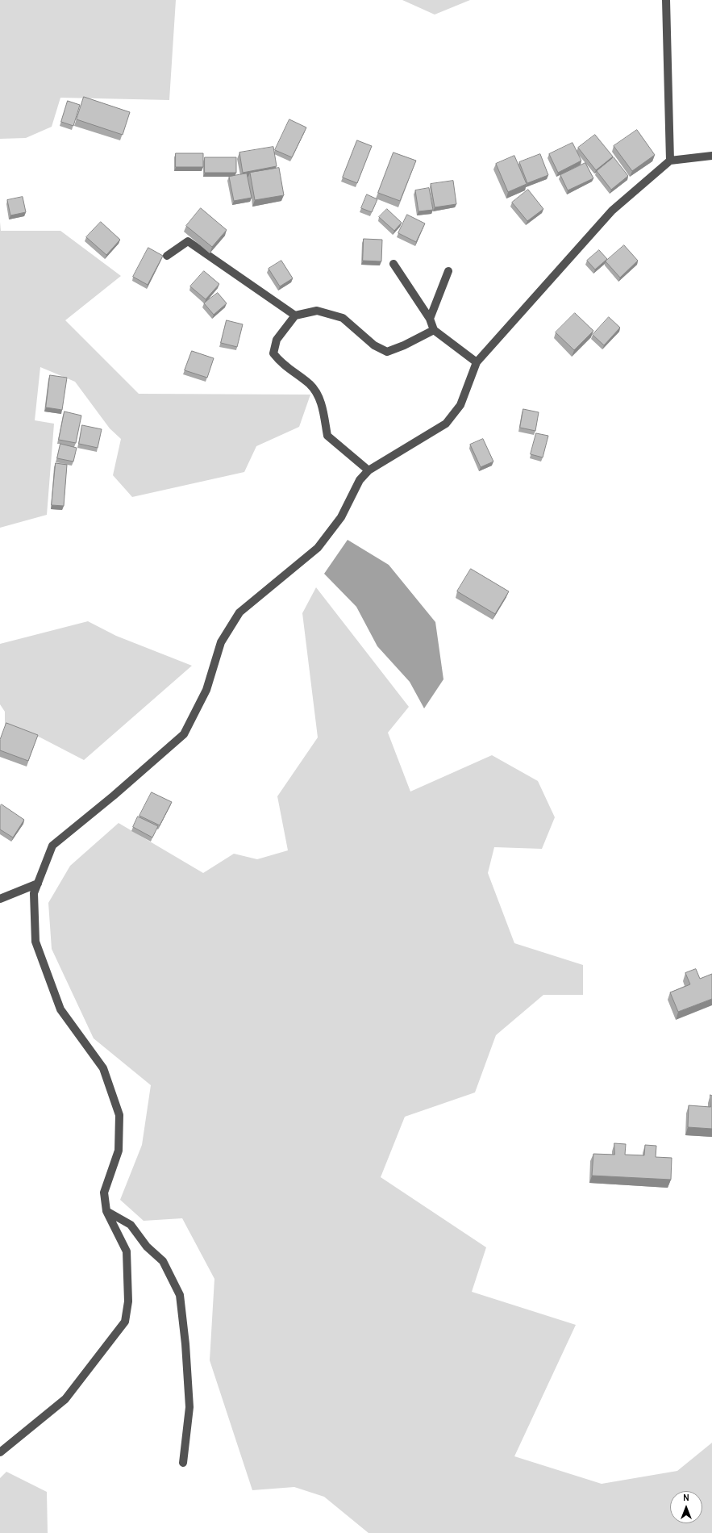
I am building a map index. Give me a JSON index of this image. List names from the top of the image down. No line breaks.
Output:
{"north":"top"}
